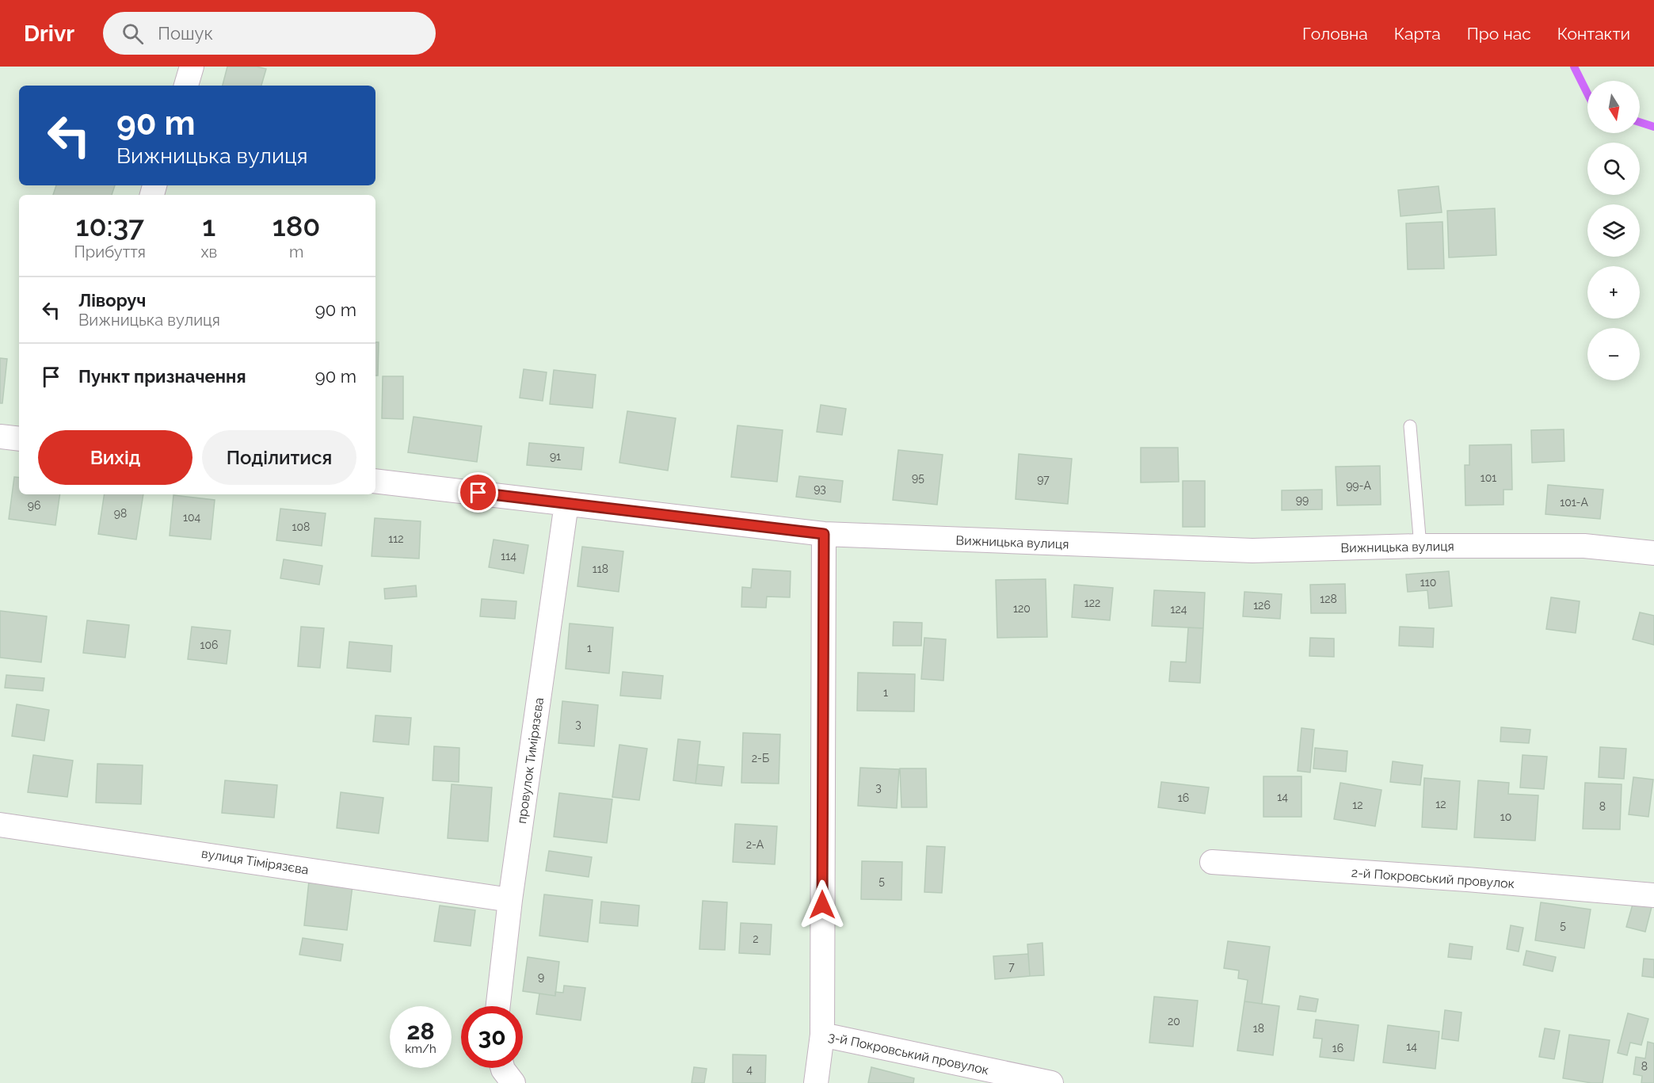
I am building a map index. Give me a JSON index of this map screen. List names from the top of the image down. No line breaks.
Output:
{"streets":{"street":["Вижницька вулиця","провулок Тимірязєва","вулиця Тімірязєва","2-й Покровський провулок","3-й Покровський провулок"]},"crossings":[["Вижницька вулиця","провулок Тимірязєва"],["провулок Тимірязєва","вулиця Тімірязєва"]],"house_numbers":["91","95","101","97","99-А","93","99","101-А","96","98","104","108","112","114","118","110","128","122","126","120","124","106","1","1","3","2-Б","3","14","16","12","12","8","10","2-А","5","5","2","7","9","20","18","14","16","8","4"],"north":"bottom","page":{"header":"Drivr","search":"Пошук","nav":["Головна","Карта","Про нас","Контакти"],"map_buttons":["+","−"],"turn":["90 m","Вижницька вулиця"],"eta":["10:37","Прибуття","1","хв","180","m"],"list":[{"name":"Ліворуч","note":"Вижницька вулиця","value":"90 m"},{"name":"Пункт призначення","value":"90 m"}],"buttons":["Вихід","Поділитися"],"speed":"28 km/h","limit":"30"}}
